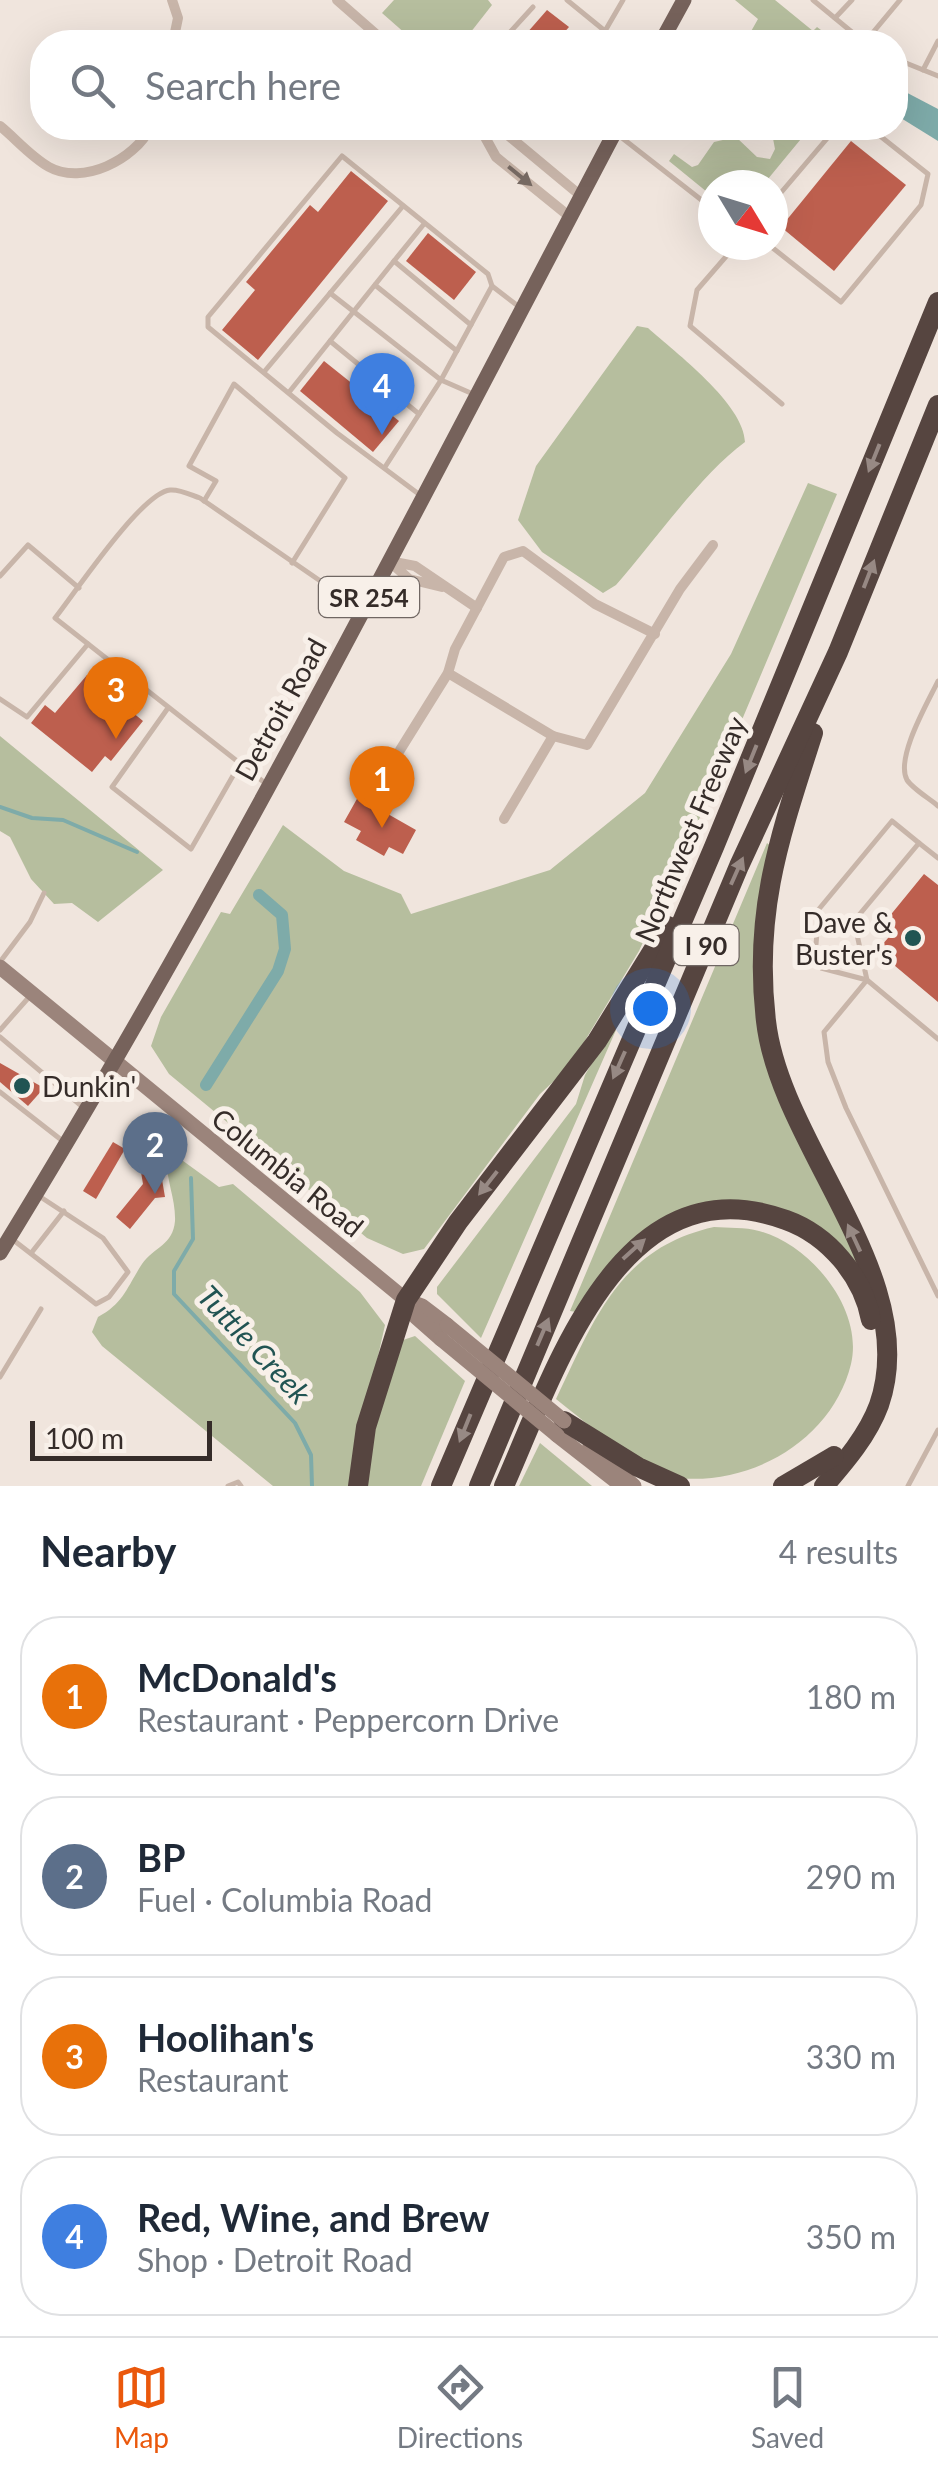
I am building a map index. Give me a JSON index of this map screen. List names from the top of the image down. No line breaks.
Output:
{"streets":{"highway":["Northwest Freeway","I 90"],"main road":["SR 254","Detroit Road","Columbia Road"]},"crossings":[["Detroit Road","Columbia Road"]],"water":["Tuttle Creek"],"places":["Dave & Buster's","Dunkin'"],"scale_bar":"100 m","north":"bottom right","page":{"search":"Search here","pins":["4","3","1","2"],"scale":"100 m","heading":["Nearby","4 results"],"list":[{"mark":"1","name":"McDonald's","note":"Restaurant · Peppercorn Drive","value":"180 m"},{"mark":"2","name":"BP","note":"Fuel · Columbia Road","value":"290 m"},{"mark":"3","name":"Hoolihan's","note":"Restaurant","value":"330 m"},{"mark":"4","name":"Red, Wine, and Brew","note":"Shop · Detroit Road","value":"350 m"}],"nav":["Map","Directions","Saved"]}}
